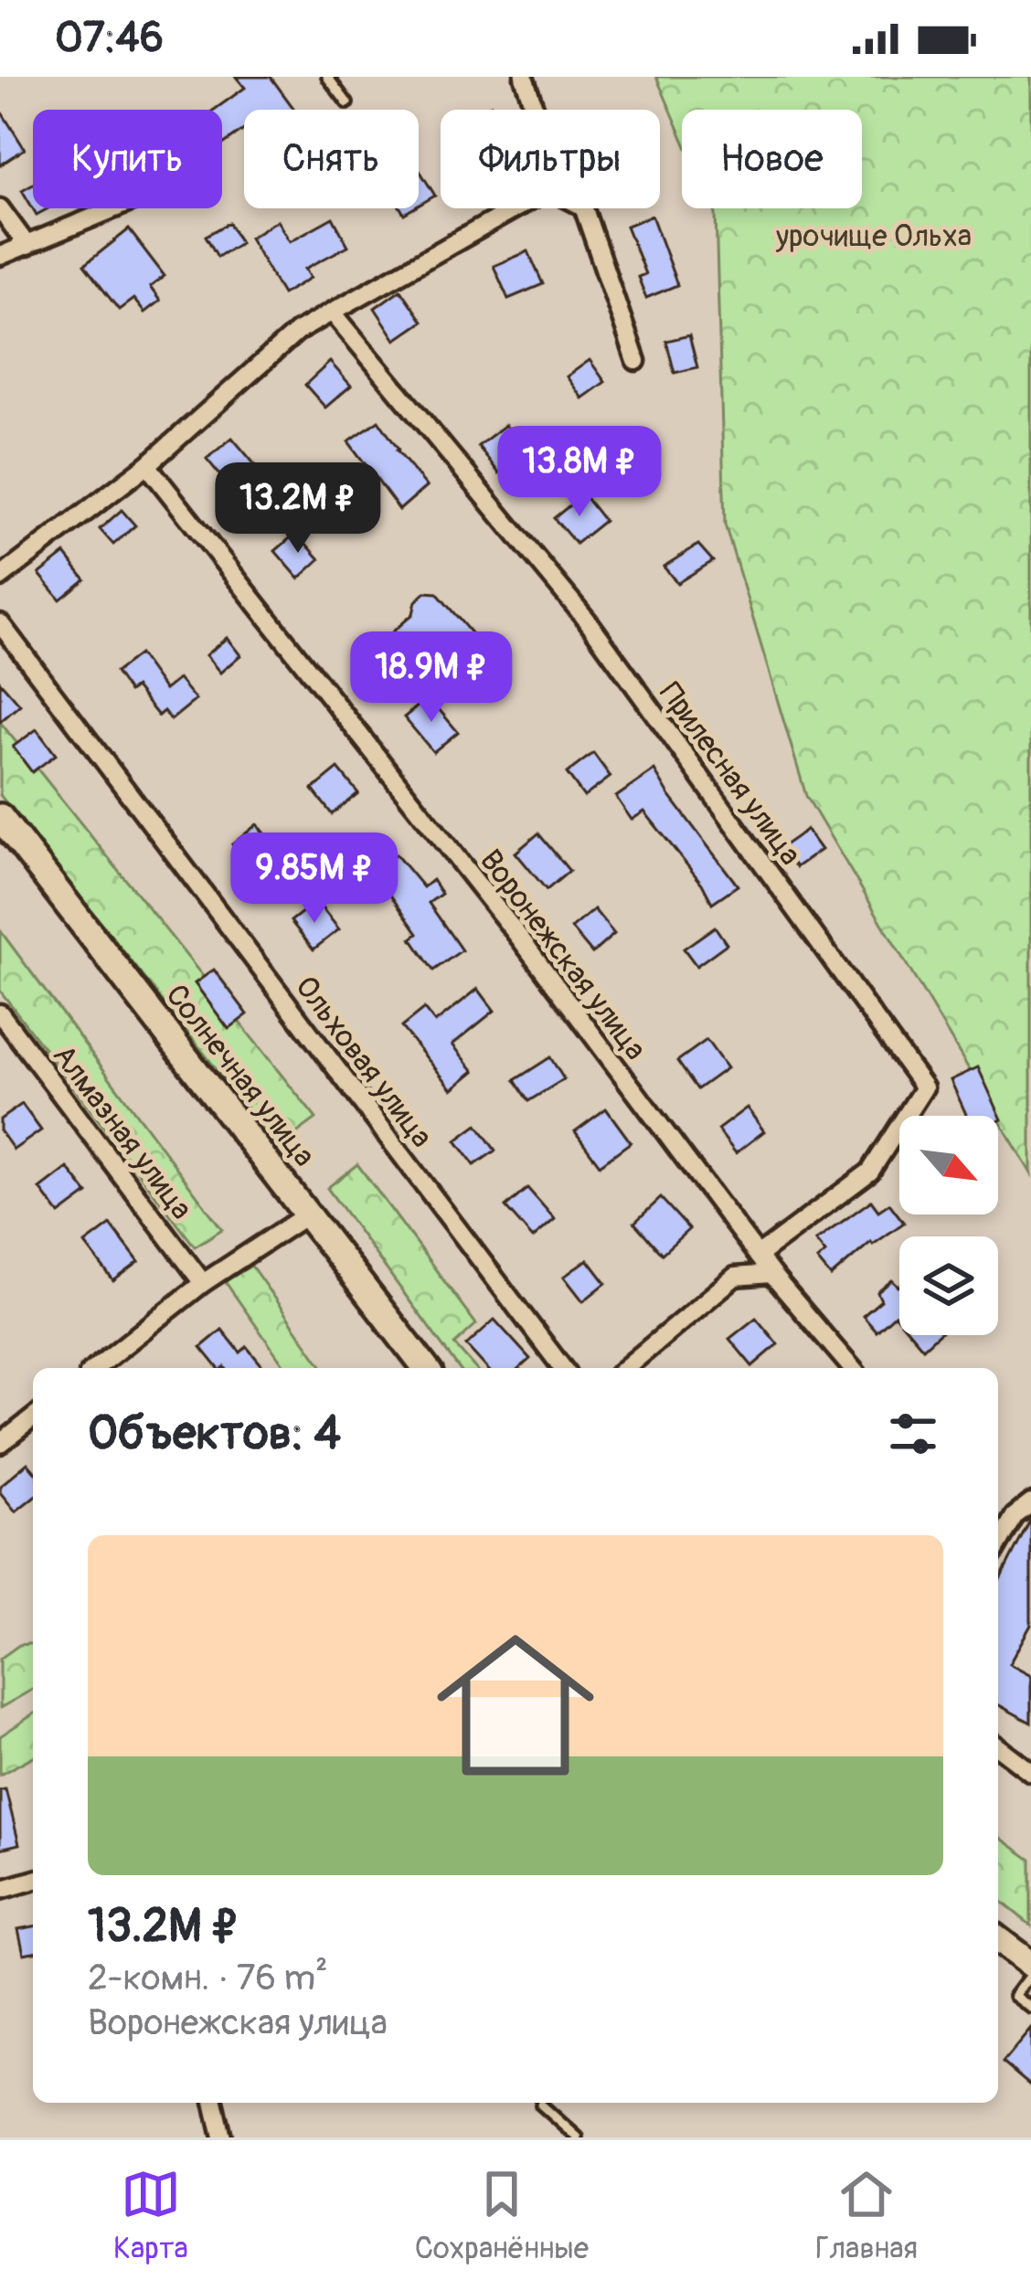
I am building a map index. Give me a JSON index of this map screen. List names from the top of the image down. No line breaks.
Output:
{"streets":{"street":["Прилесная улица","Воронежская улица","Ольховая улица","Солнечная улица","Алмазная улица"]},"crossings":[["Прилесная улица","Воронежская улица"]],"parks":["урочище Ольха"],"north":"bottom right","page":{"status":"07:46","chip":["Купить","Снять","Фильтры","Новое"],"price":["13.8M ₽","13.2M ₽","18.9M ₽","9.85M ₽"],"heading":"Объектов: 4","list":[{"name":"13.2M ₽","note":"2-комн. · 76 m² · Воронежская улица"}],"tabs":["Карта","Сохранённые","Главная"]}}
